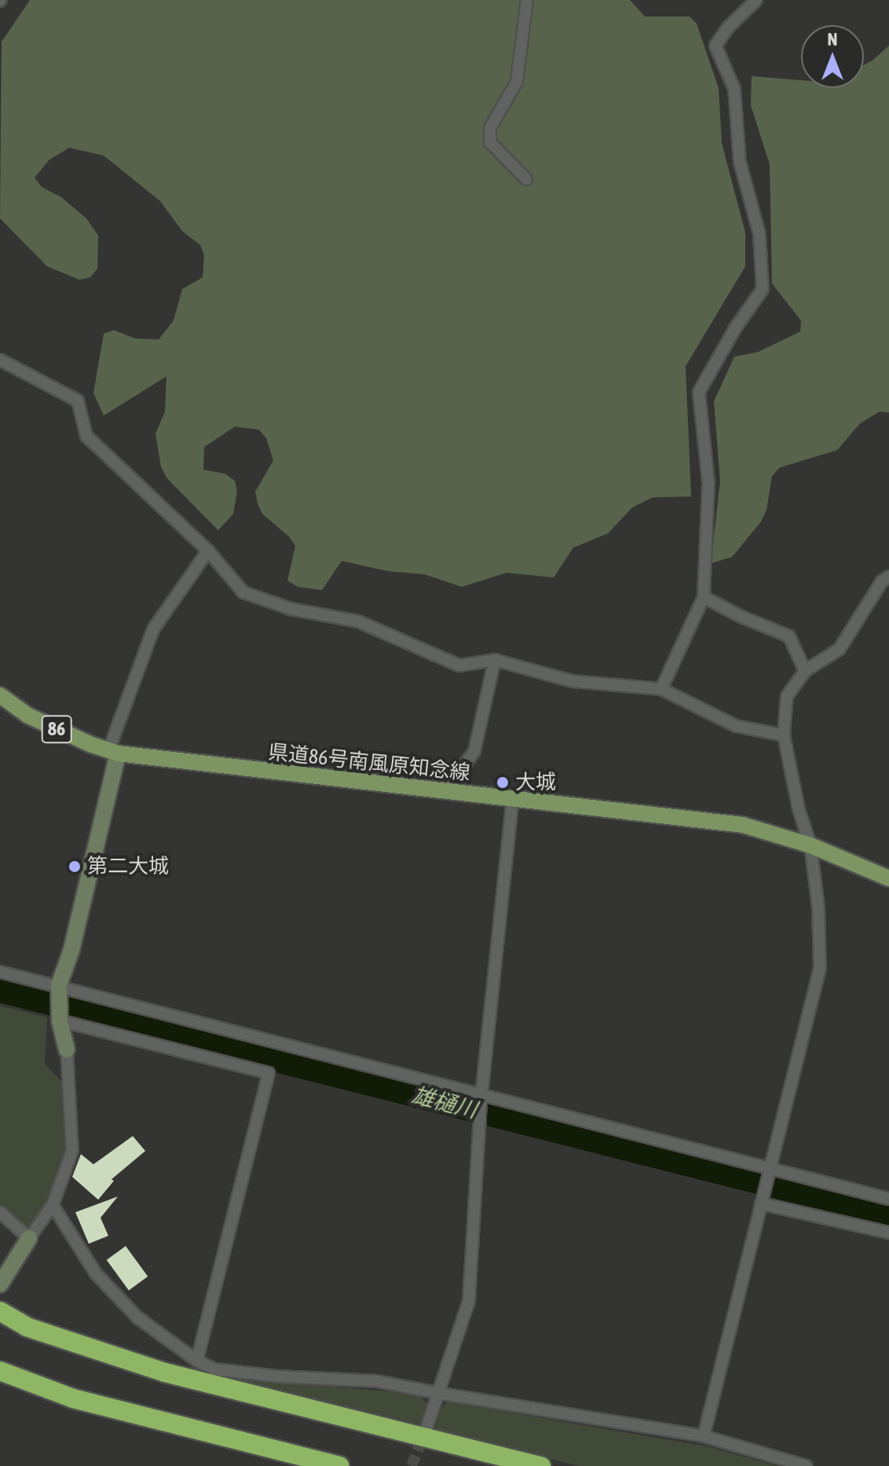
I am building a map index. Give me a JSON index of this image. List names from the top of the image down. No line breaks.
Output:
{"streets":{"main road":["86","県道86号南風原知念線"]},"water":["雄樋川"],"places":["大城","第二大城"],"north":"top"}
